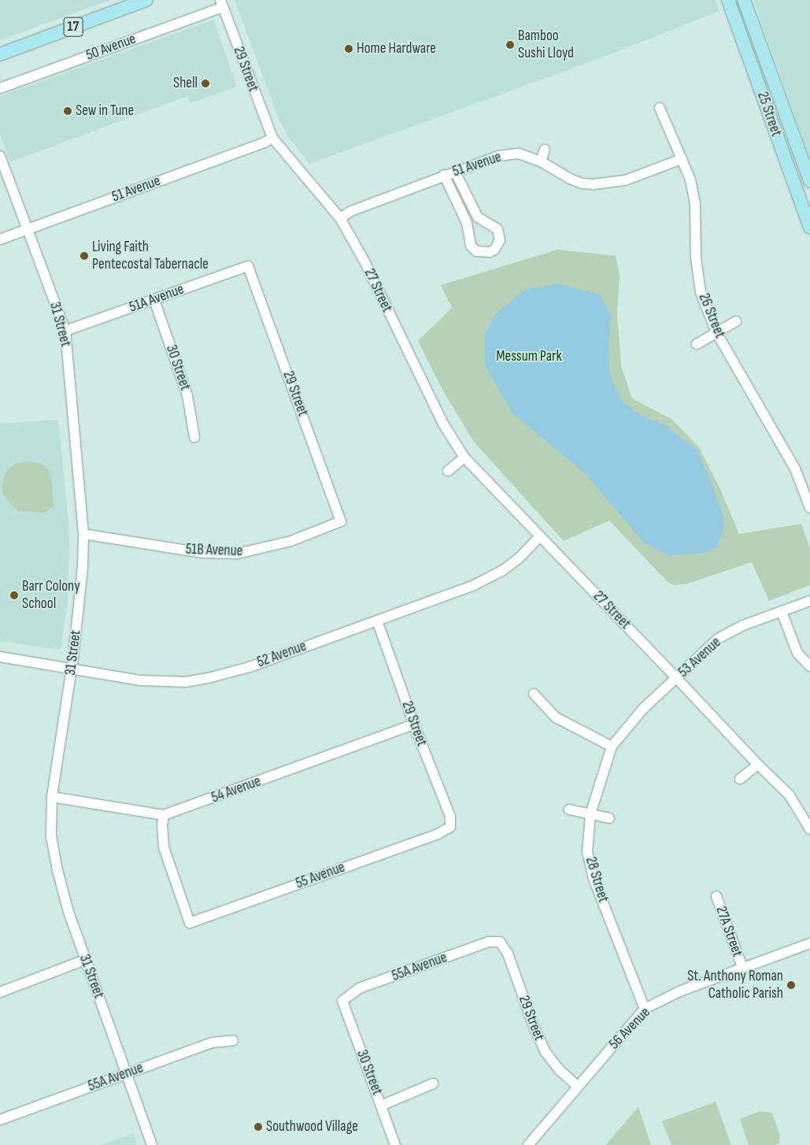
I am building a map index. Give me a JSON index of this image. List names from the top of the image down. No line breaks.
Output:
{"streets":{"main road":["17","25 Street"],"street":["50 Avenue","29 Street","51 Avenue","27 Street","51A Avenue","26 Street","31 Street","30 Street","51B Avenue","52 Avenue","53 Avenue","54 Avenue","55 Avenue","28 Street","27A Street","55A Avenue","56 Avenue"]},"crossings":[["50 Avenue","29 Street"],["29 Street","51 Avenue"],["29 Street","27 Street"],["29 Street","51A Avenue"],["29 Street","51B Avenue"],["29 Street","52 Avenue"],["29 Street","54 Avenue"],["29 Street","55 Avenue"],["29 Street","55A Avenue"],["29 Street","56 Avenue"],["51 Avenue","27 Street"],["51 Avenue","26 Street"],["51 Avenue","31 Street"],["27 Street","52 Avenue"],["27 Street","53 Avenue"],["51A Avenue","31 Street"],["51A Avenue","30 Street"],["31 Street","51B Avenue"],["31 Street","52 Avenue"],["31 Street","54 Avenue"],["31 Street","55A Avenue"],["30 Street","55A Avenue"],["53 Avenue","28 Street"],["54 Avenue","55 Avenue"],["28 Street","56 Avenue"],["27A Street","56 Avenue"]],"parks":["Messum Park"],"places":["Bamboo Sushi Lloyd","Home Hardware","Shell","Sew in Tune","Living Faith Pentecostal Tabernacle","Barr Colony School","St. Anthony Roman Catholic Parish","Southwood Village"]}
